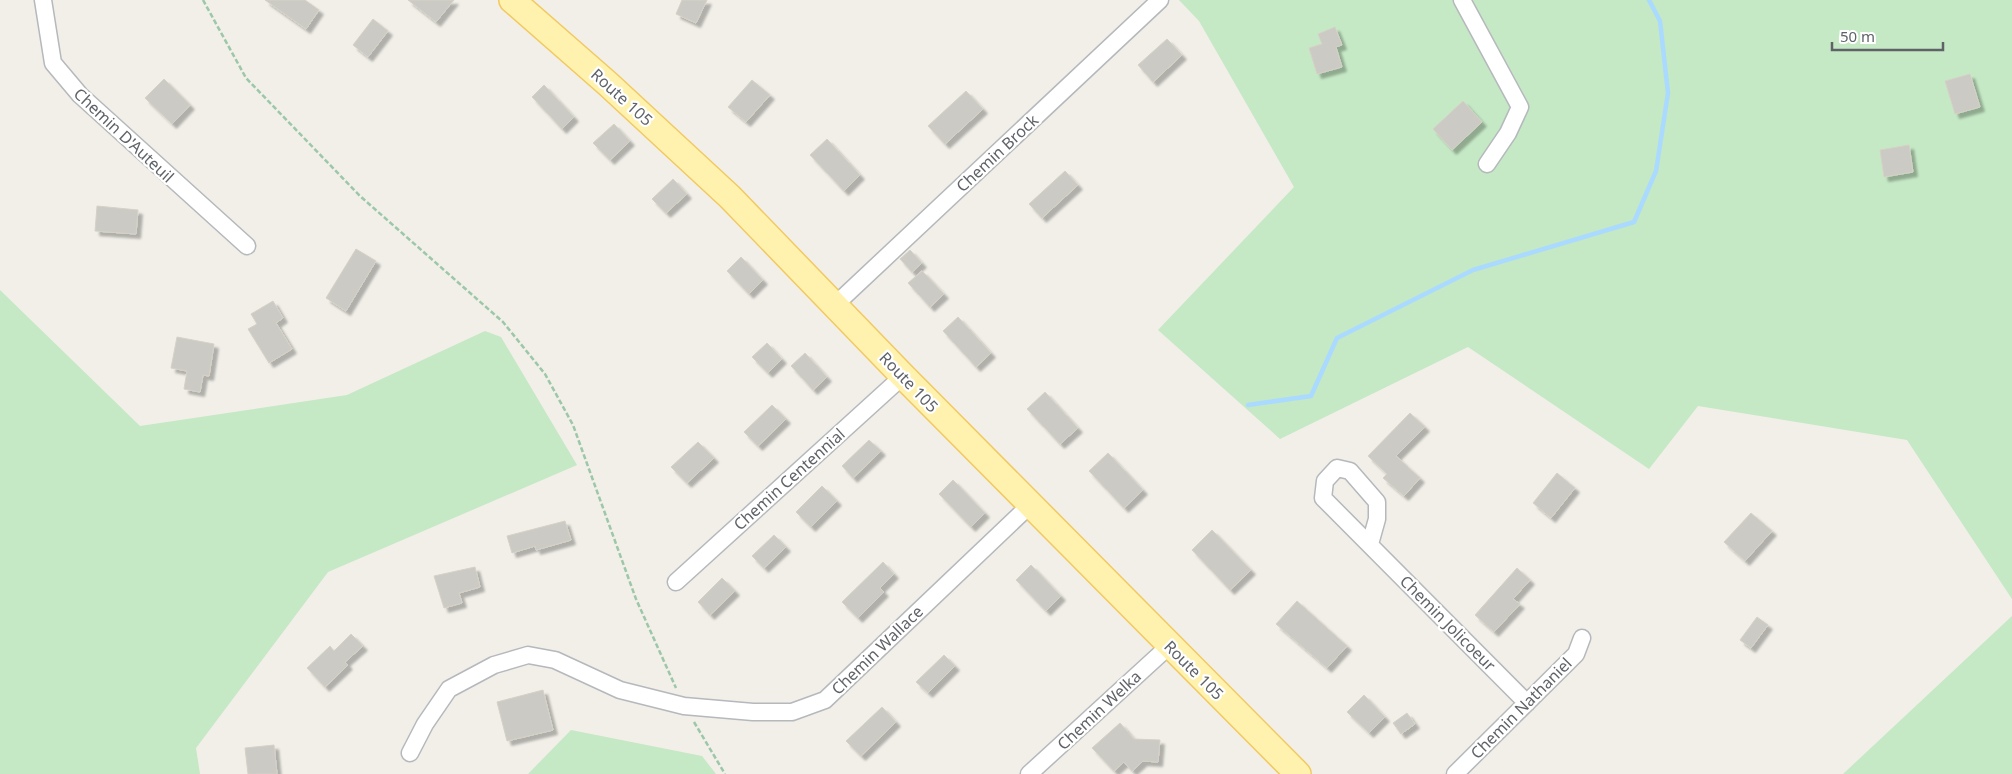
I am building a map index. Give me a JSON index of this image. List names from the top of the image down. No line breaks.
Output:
{"streets":{"main road":["Route 105"],"street":["Chemin D'Auteuil","Chemin Brock","Chemin Centennial","Chemin Jolicoeur","Chemin Wallace","Chemin Nathaniel","Chemin Welka"]},"crossings":[["Route 105","Chemin Brock"],["Route 105","Chemin Centennial"],["Route 105","Chemin Wallace"],["Route 105","Chemin Welka"],["Chemin Jolicoeur","Chemin Nathaniel"]],"scale_bar":"50 m"}
